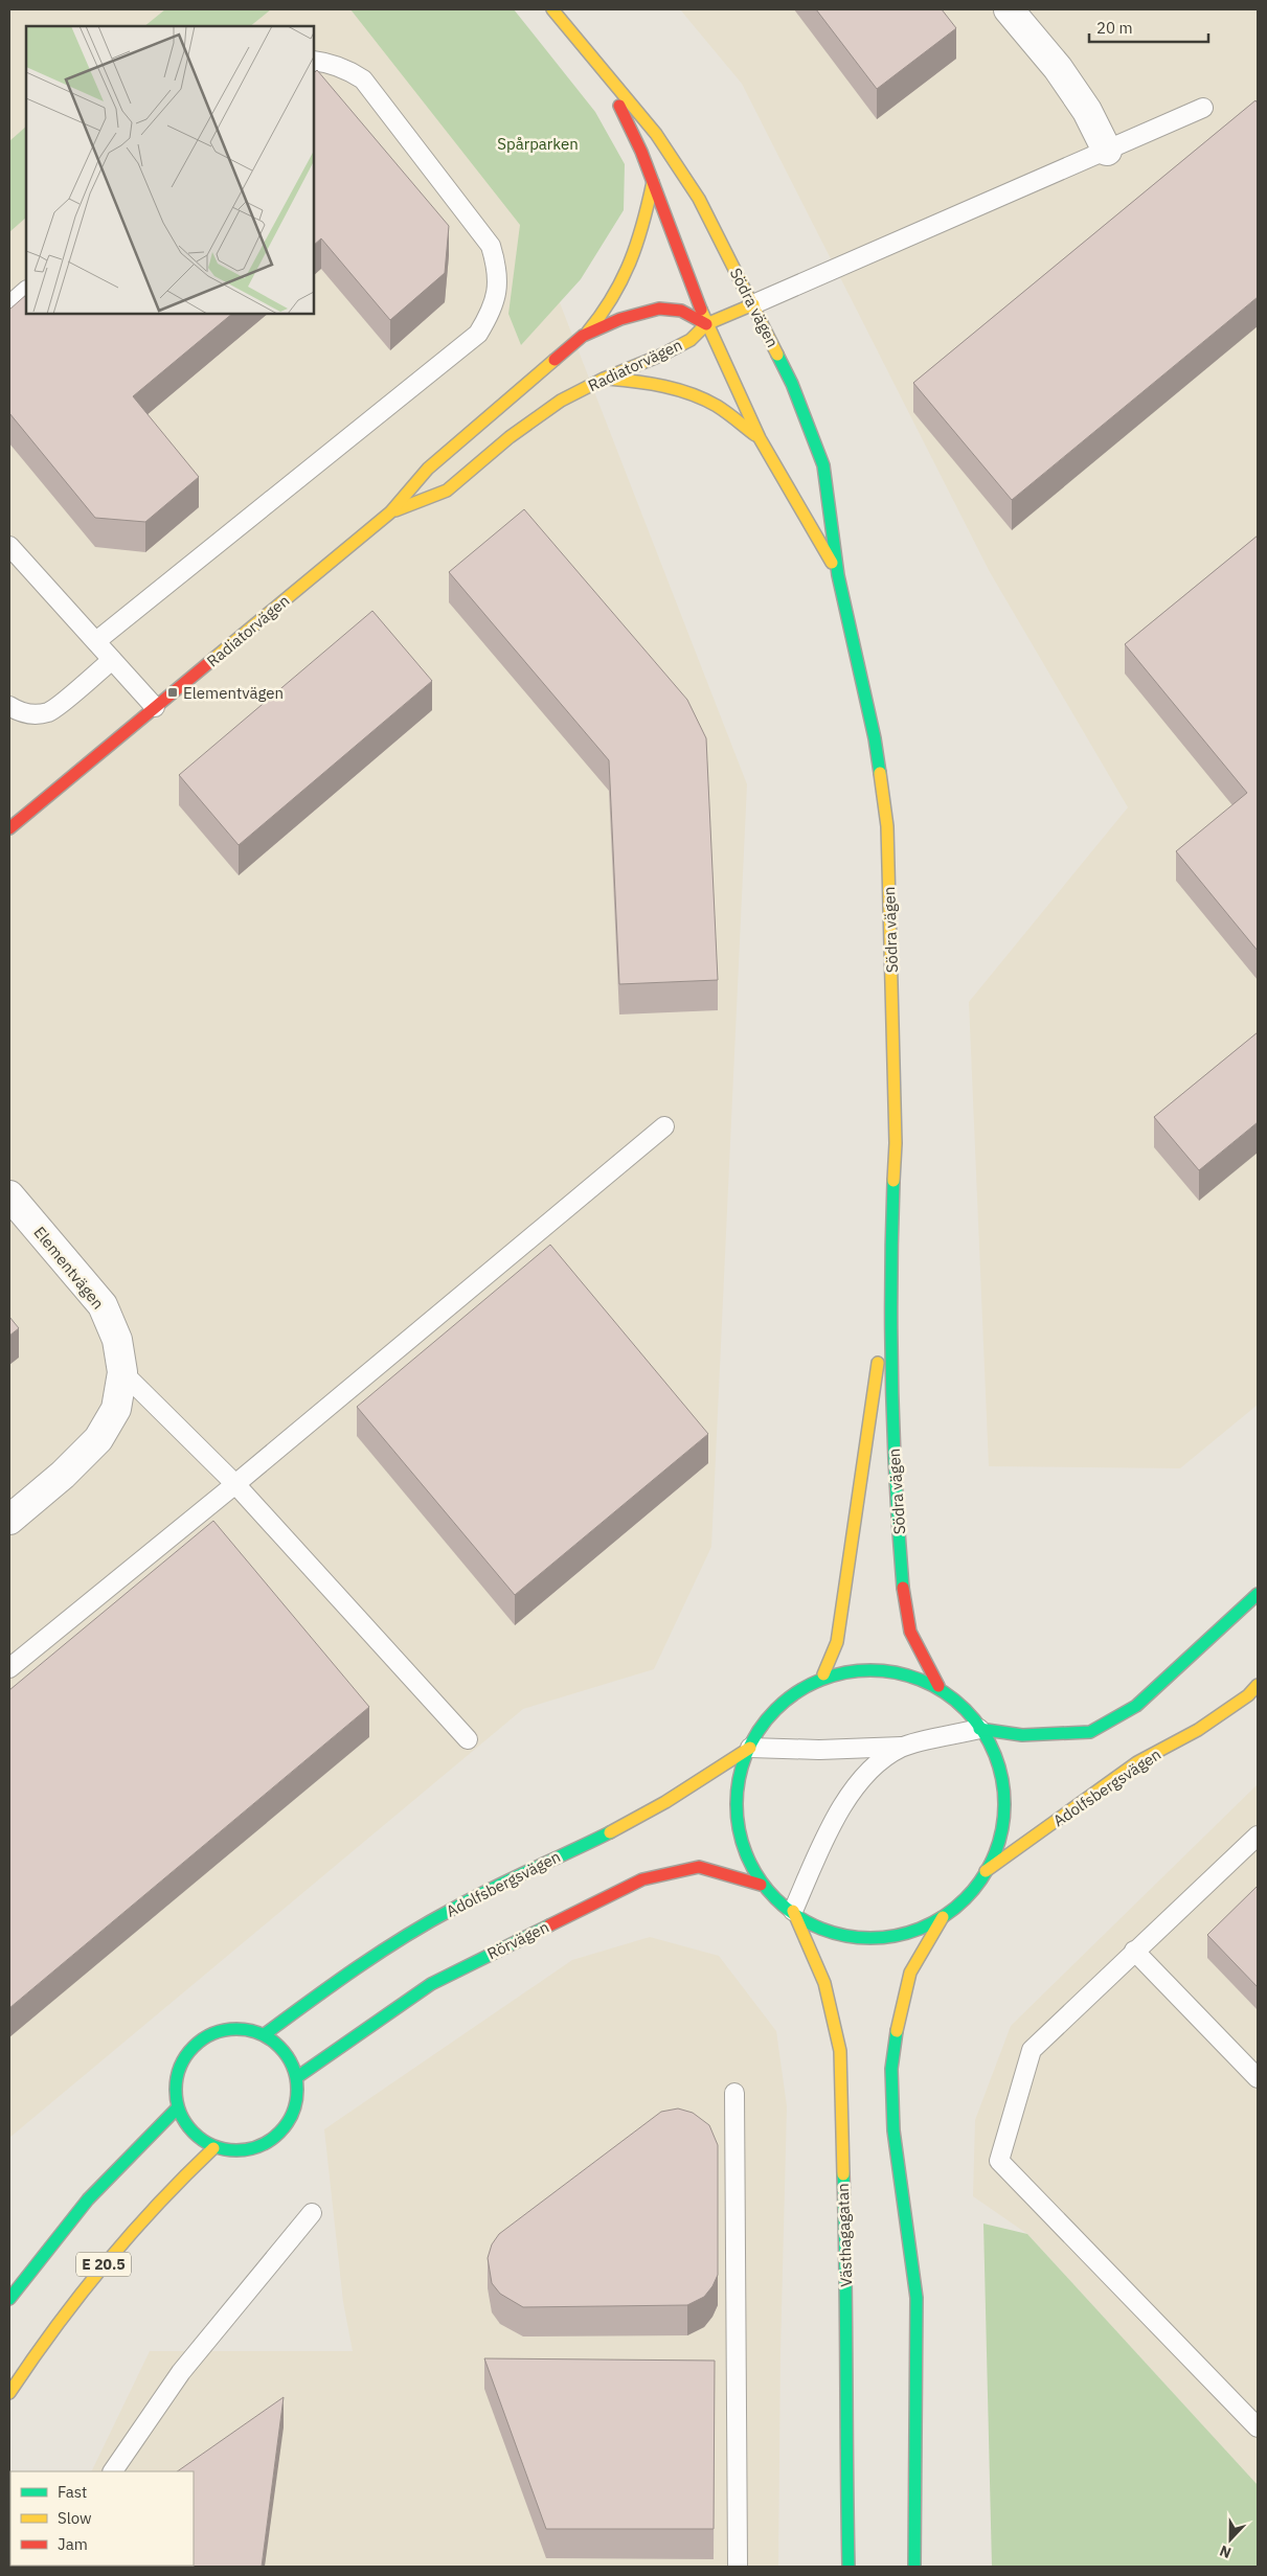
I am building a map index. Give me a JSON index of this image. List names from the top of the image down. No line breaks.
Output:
{"streets":{"main road":["Södra vägen","Radiatorvägen","Adolfsbergsvägen","Rörvägen","Västhagagatan","E 20.5"],"street":["Elementvägen"]},"crossings":[["Södra vägen","Radiatorvägen"],["Adolfsbergsvägen","Rörvägen"],["Adolfsbergsvägen","E 20.5"],["Rörvägen","E 20.5"]],"parks":["Spårparken"],"places":{"transit":["Elementvägen"]},"legend":["Fast","Slow","Jam"],"scale_bar":"20 m","north":"bottom"}
